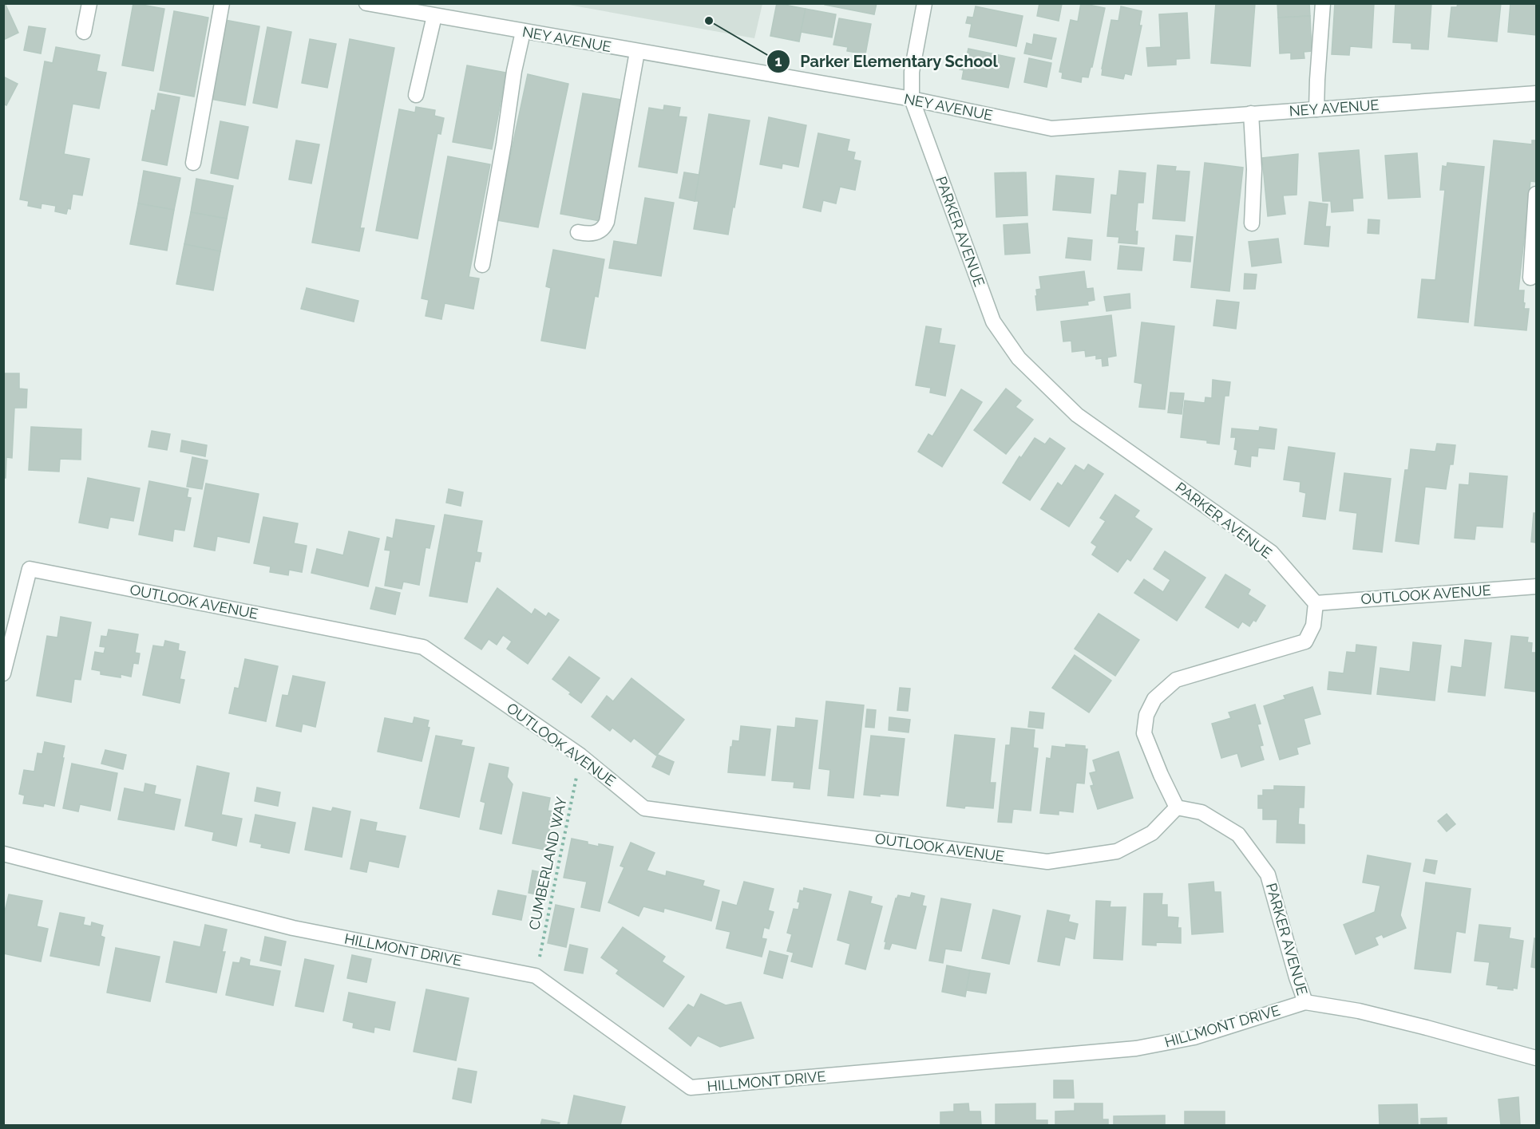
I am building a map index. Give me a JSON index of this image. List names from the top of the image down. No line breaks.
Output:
{"streets":{"street":["NEY AVENUE","PARKER AVENUE","OUTLOOK AVENUE","HILLMONT DRIVE"],"path":["CUMBERLAND WAY"]},"crossings":[["NEY AVENUE","PARKER AVENUE"],["PARKER AVENUE","OUTLOOK AVENUE"],["PARKER AVENUE","HILLMONT DRIVE"],["OUTLOOK AVENUE","CUMBERLAND WAY"],["CUMBERLAND WAY","HILLMONT DRIVE"]],"places":["Parker Elementary School"]}
